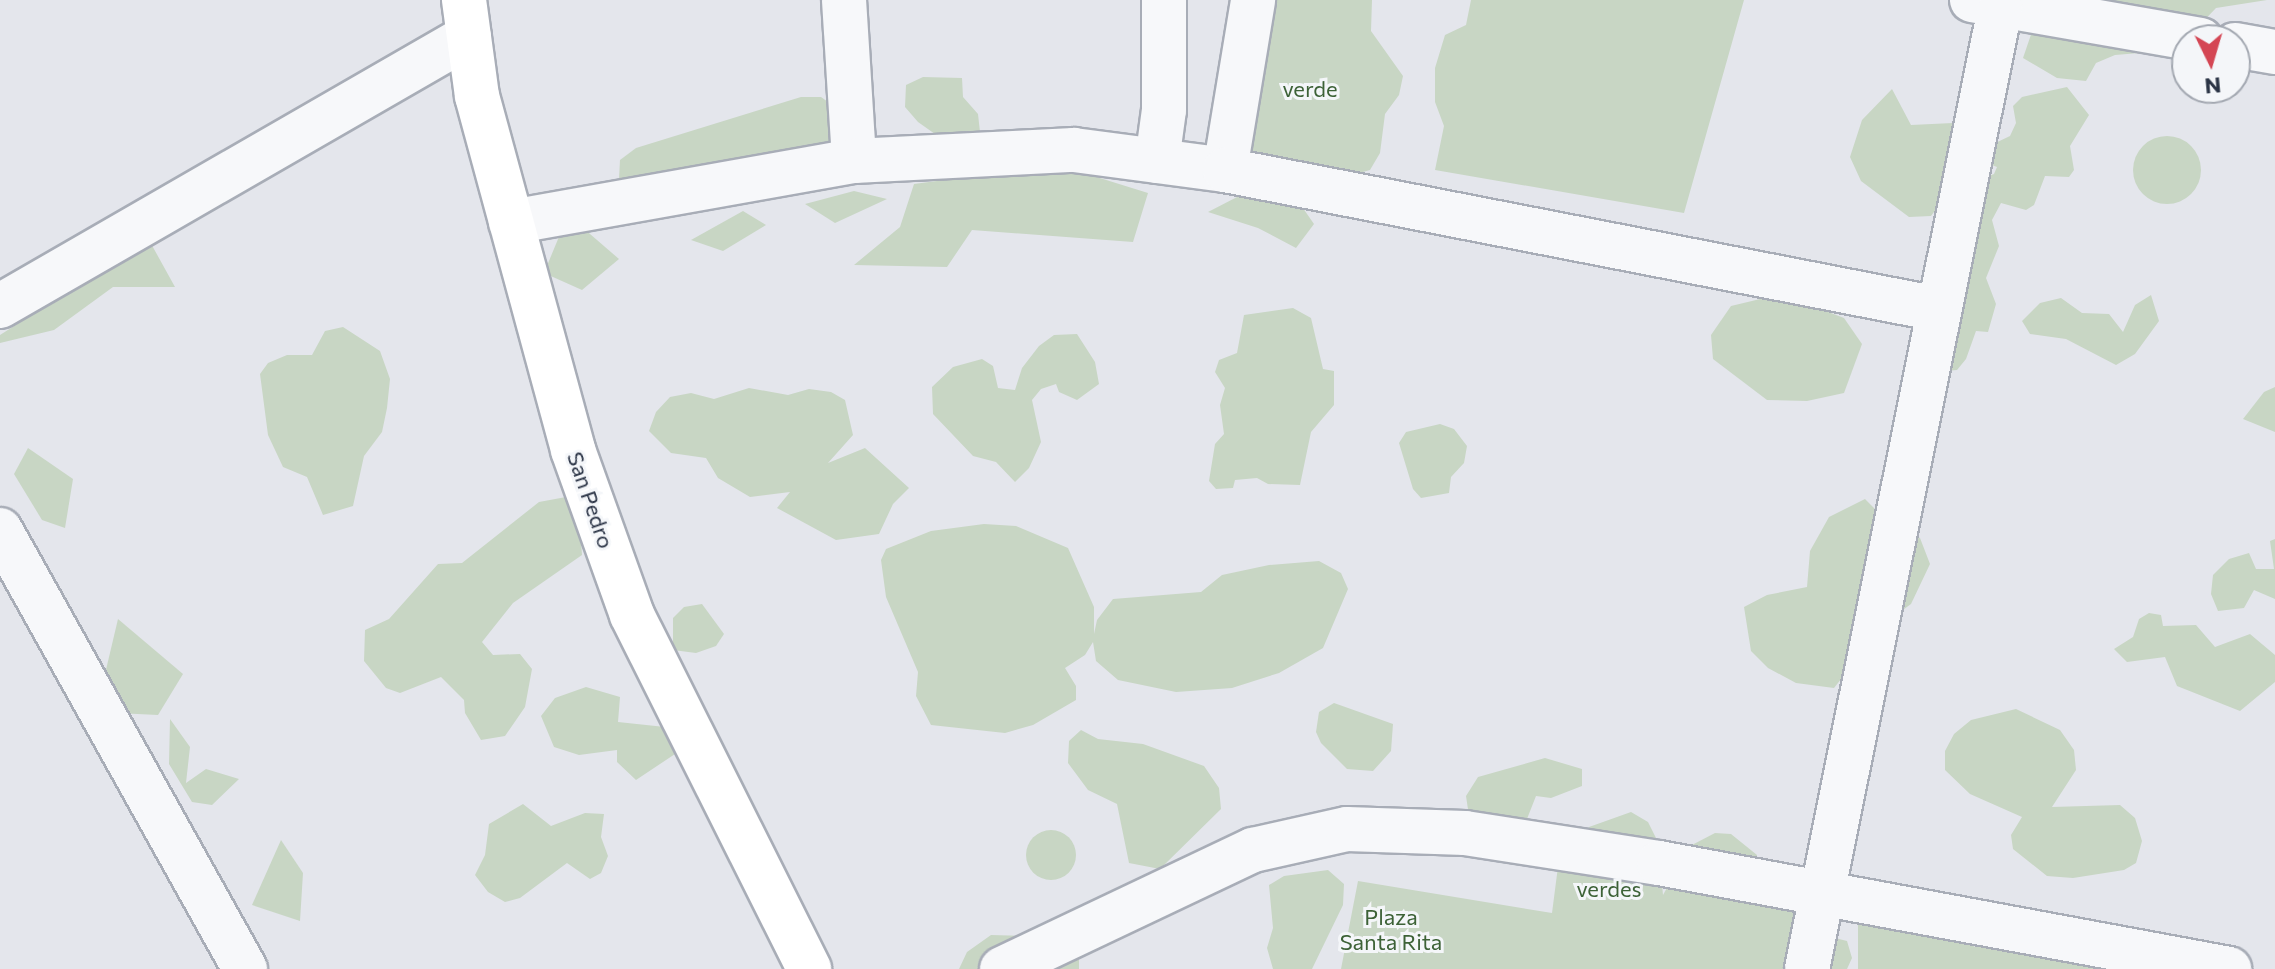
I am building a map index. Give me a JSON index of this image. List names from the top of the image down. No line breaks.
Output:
{"streets":{"main road":["San Pedro"]},"parks":["verde","verdes","Plaza Santa Rita"],"north":"bottom"}
